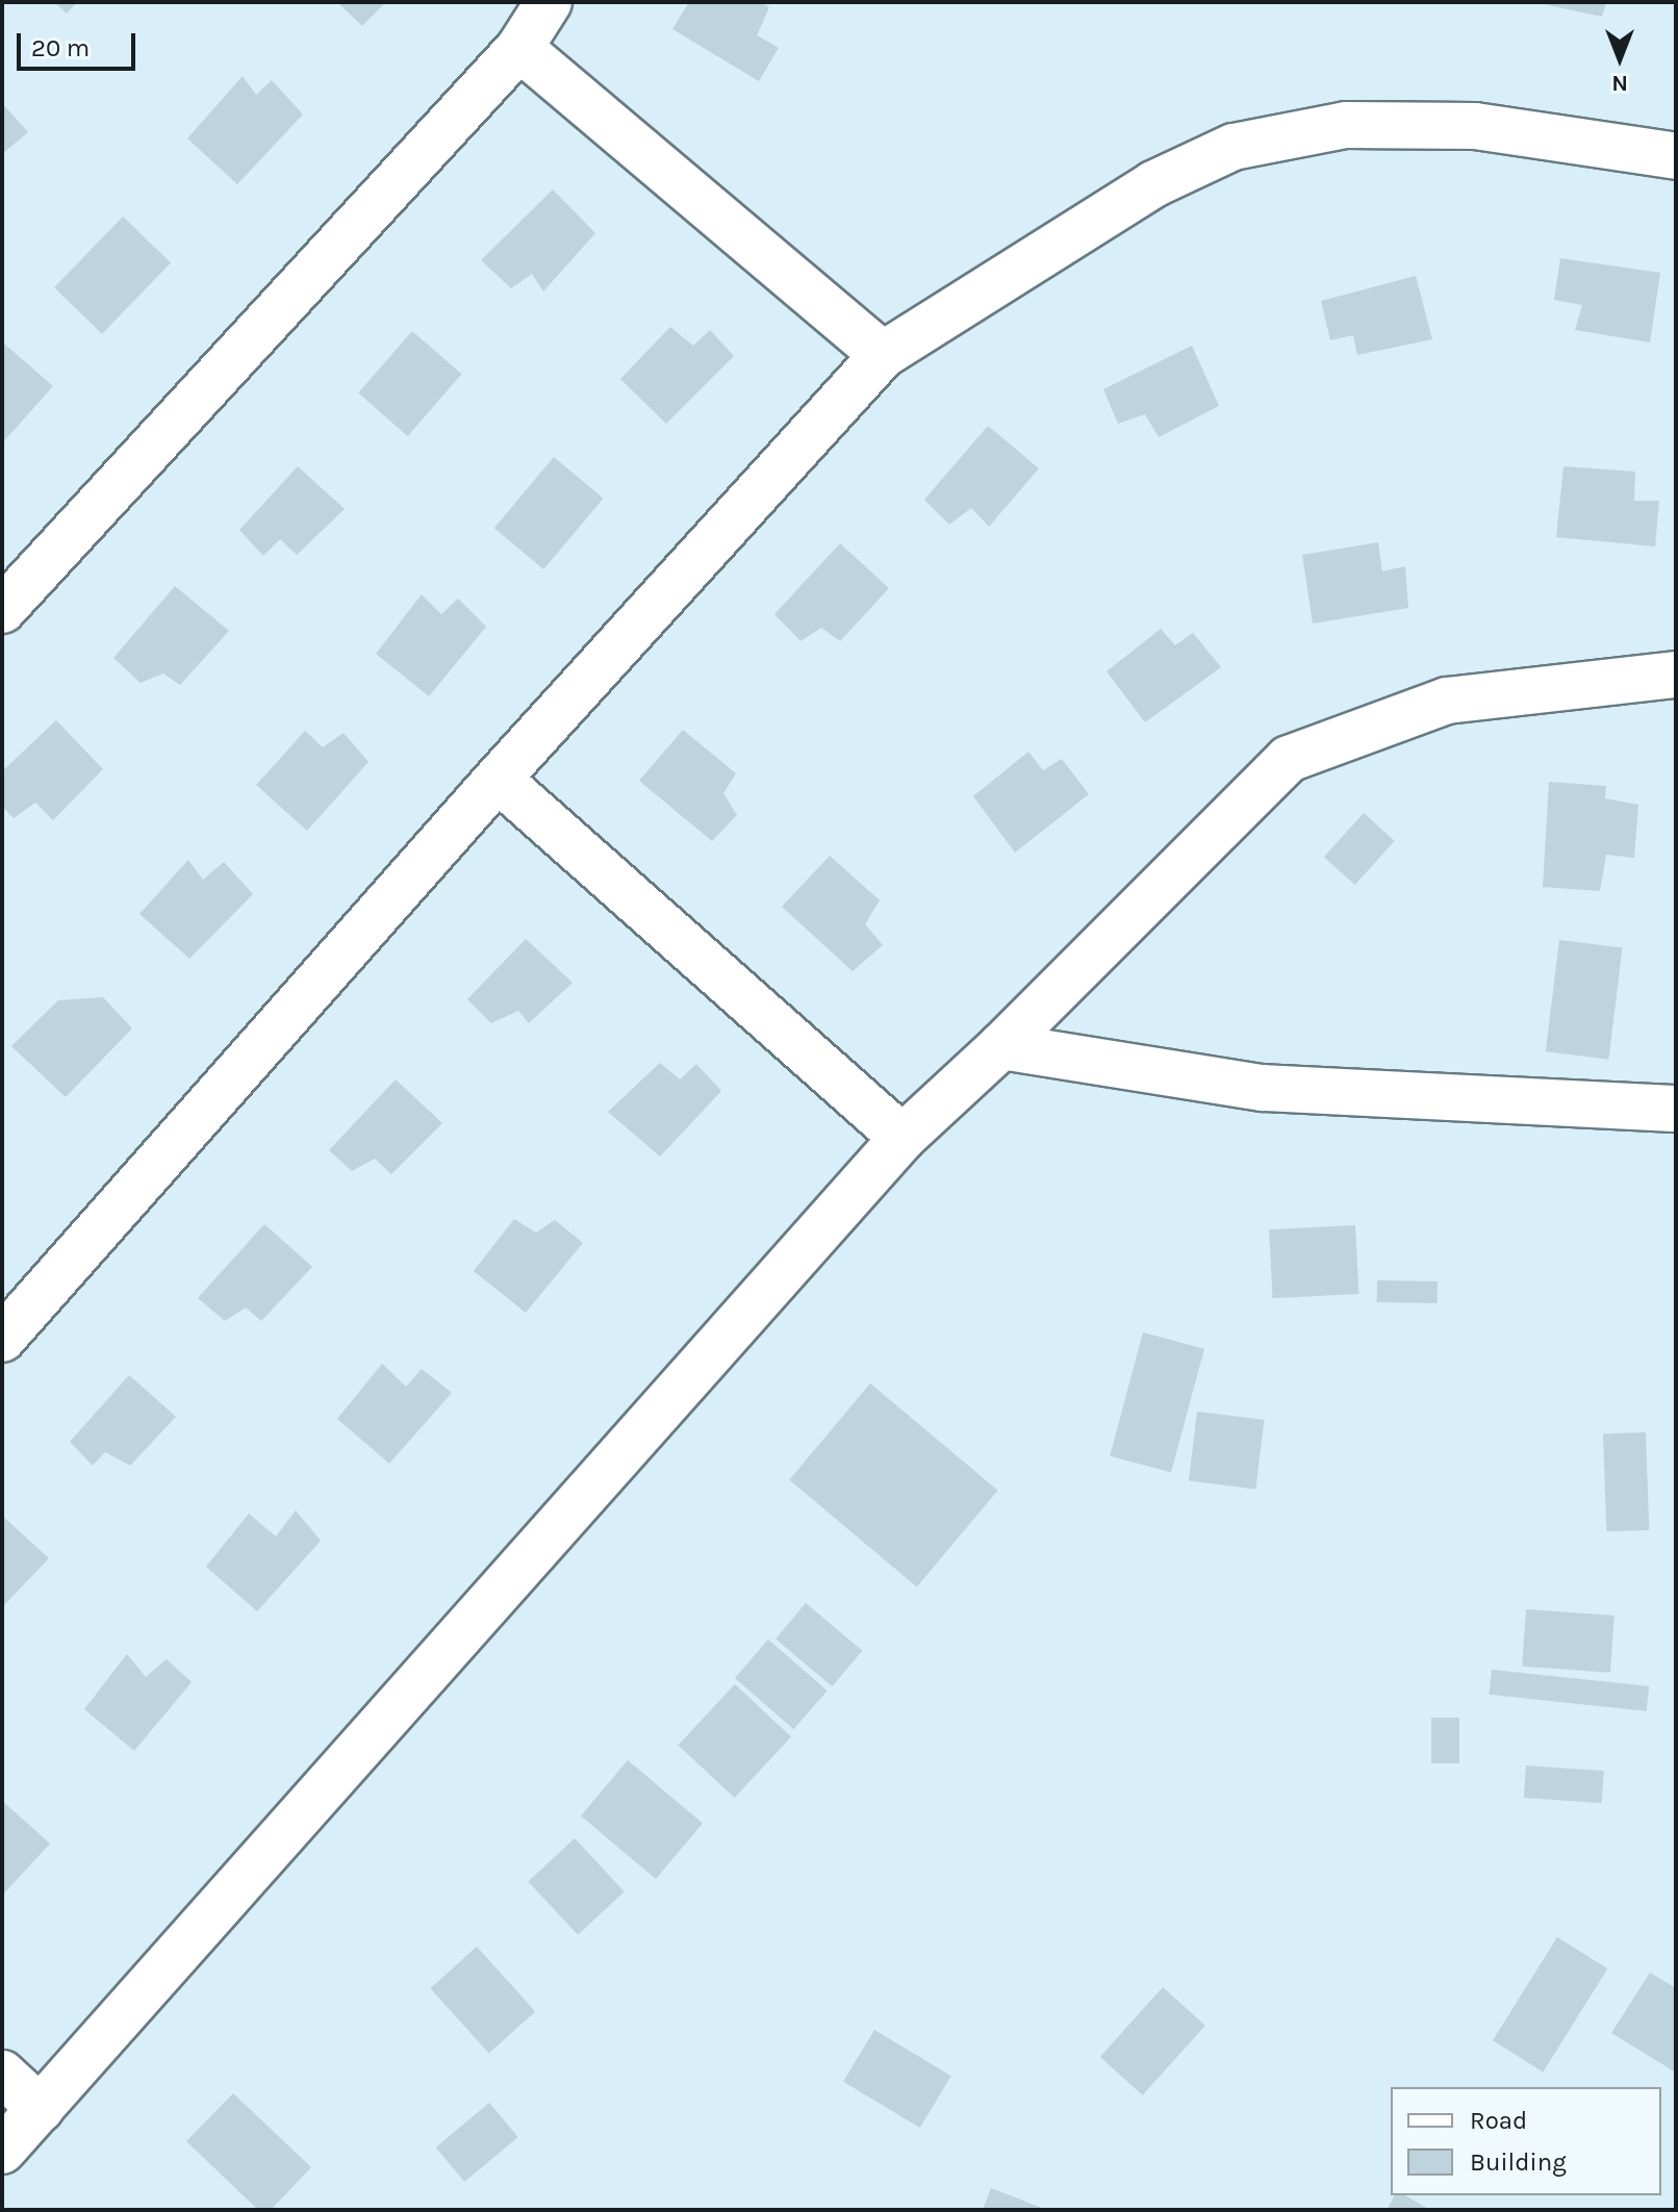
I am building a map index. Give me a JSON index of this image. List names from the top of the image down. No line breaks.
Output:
{"legend":["Road","Building"],"scale_bar":"20 m","north":"bottom"}
